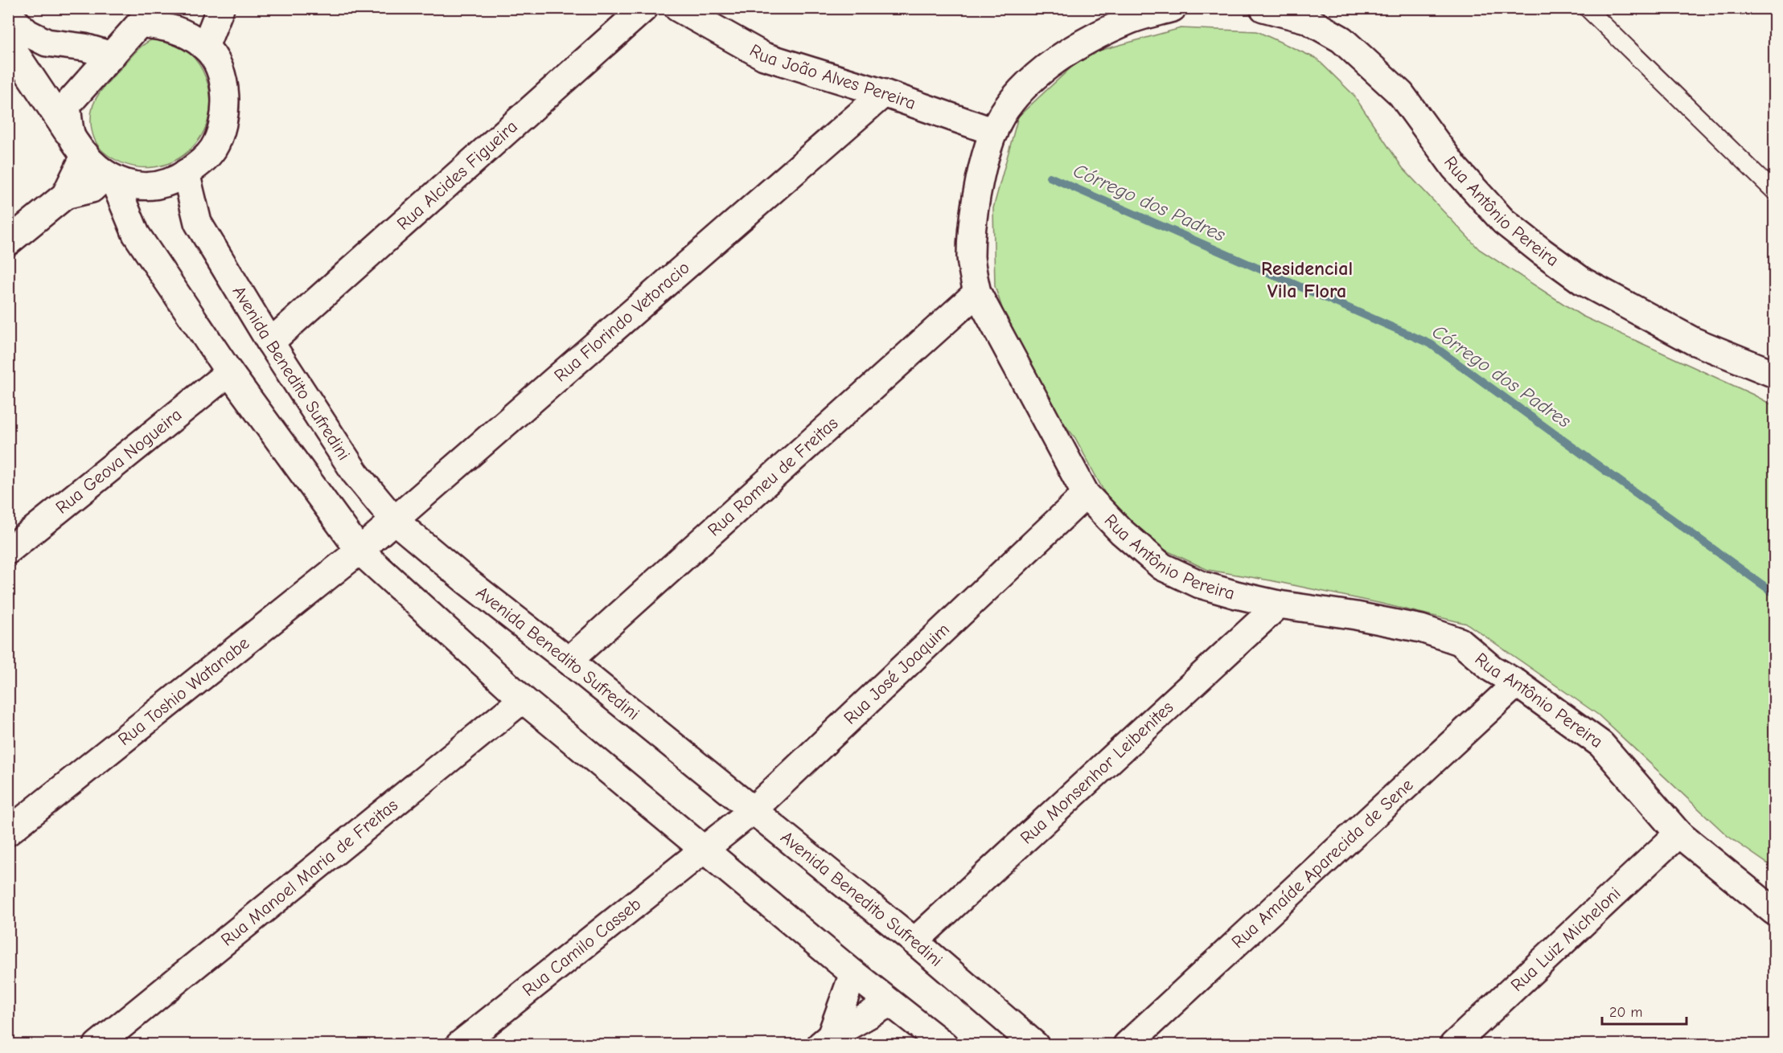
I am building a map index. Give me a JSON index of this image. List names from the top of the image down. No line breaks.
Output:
{"streets":{"street":["Rua João Alves Pereira","Rua Alcides Figueira","Rua Antônio Pereira","Rua Florindo Vetoracio","Avenida Benedito Sufredini","Rua Geova Nogueira","Rua Romeu de Freitas","Rua José Joaquim","Rua Toshio Watanabe","Rua Monsenhor Leibenites","Rua Amaíde Aparecida de Sene","Rua Manoel Maria de Freitas","Rua Luiz Micheloni","Rua Camilo Casseb"]},"crossings":[["Rua João Alves Pereira","Rua Antônio Pereira"],["Rua João Alves Pereira","Rua Florindo Vetoracio"],["Rua Alcides Figueira","Avenida Benedito Sufredini"],["Rua Antônio Pereira","Rua Romeu de Freitas"],["Rua Antônio Pereira","Rua José Joaquim"],["Rua Antônio Pereira","Rua Monsenhor Leibenites"],["Rua Antônio Pereira","Rua Amaíde Aparecida de Sene"],["Rua Antônio Pereira","Rua Luiz Micheloni"],["Rua Florindo Vetoracio","Avenida Benedito Sufredini"],["Rua Florindo Vetoracio","Rua Toshio Watanabe"],["Avenida Benedito Sufredini","Rua Romeu de Freitas"],["Avenida Benedito Sufredini","Rua José Joaquim"],["Avenida Benedito Sufredini","Rua Monsenhor Leibenites"],["Rua José Joaquim","Rua Camilo Casseb"]],"districts":["Residencial Vila Flora"],"water":["Córrego dos Padres"],"scale_bar":"20 m"}
